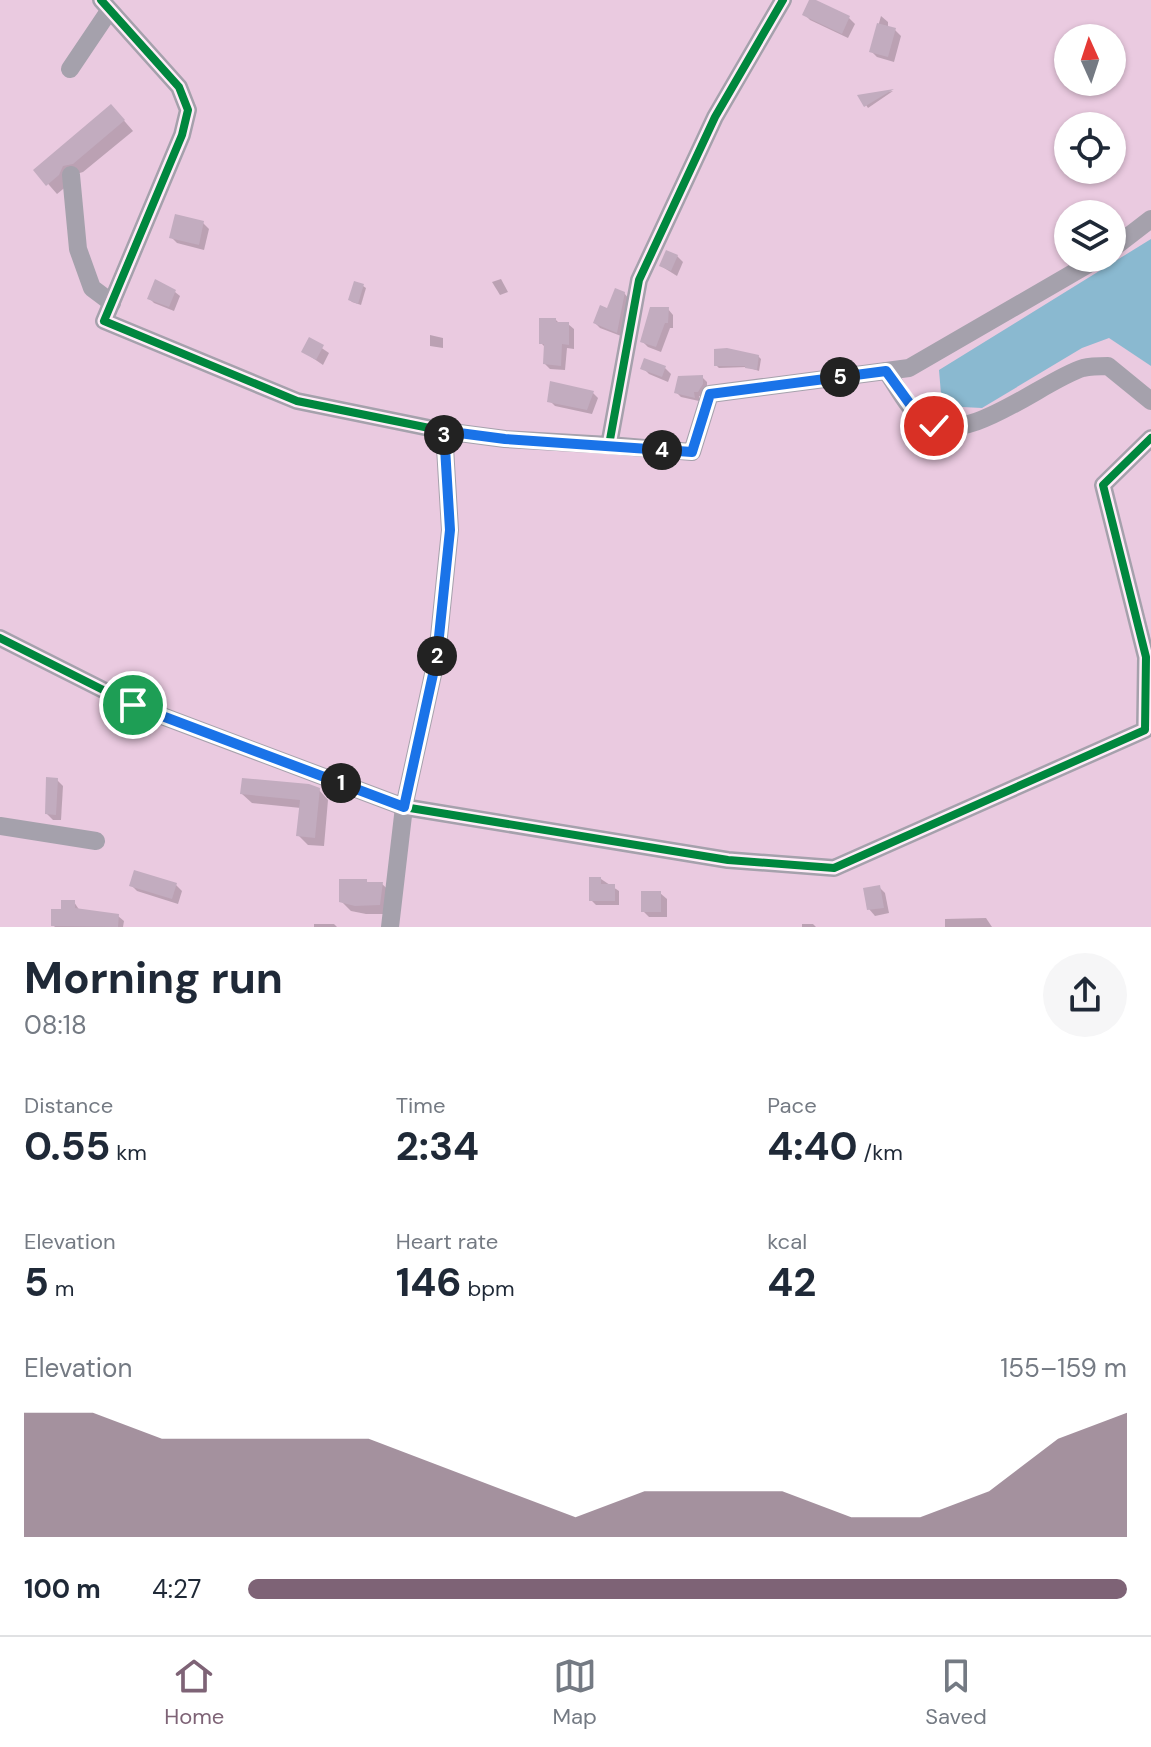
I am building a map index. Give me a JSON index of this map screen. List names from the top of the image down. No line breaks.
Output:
{"north":"top","page":{"pins":["5","3","4","2","1"],"heading":["Morning run","08:18"],"stats":[["Distance","0.55 km"],["Time","2:34"],["Pace","4:40 /km"],["Elevation","5 m"],["Heart rate","146 bpm"],["kcal","42"]],"chart":["Elevation","155–159 m"],"list":[{"name":"100 m","note":"4:27"}],"tabs":["Home","Map","Saved"]}}
